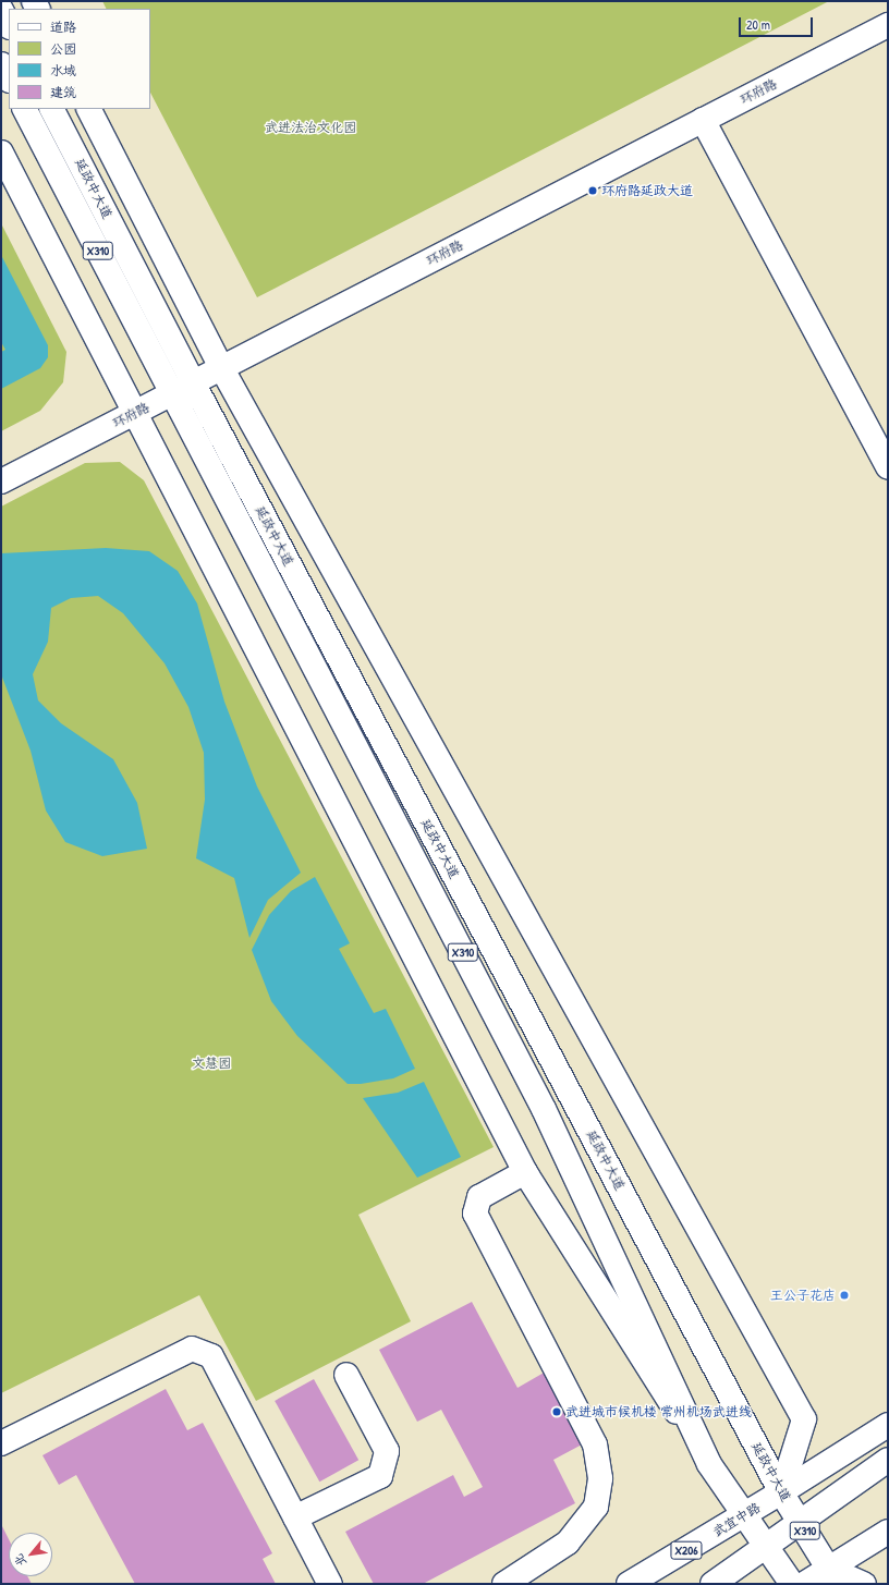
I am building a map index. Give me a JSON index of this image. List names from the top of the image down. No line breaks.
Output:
{"streets":{"street":["环府路","延政中大道","X310","武宜中路","X206"]},"crossings":[["环府路","延政中大道"],["延政中大道","武宜中路"]],"parks":["武进法治文化园","文慧园"],"places":["环府路延政大道","王公子花店","武进城市候机楼 常州机场武进线"],"legend":["道路","公园","水域","建筑"],"scale_bar":"20 m","north":"bottom left"}
